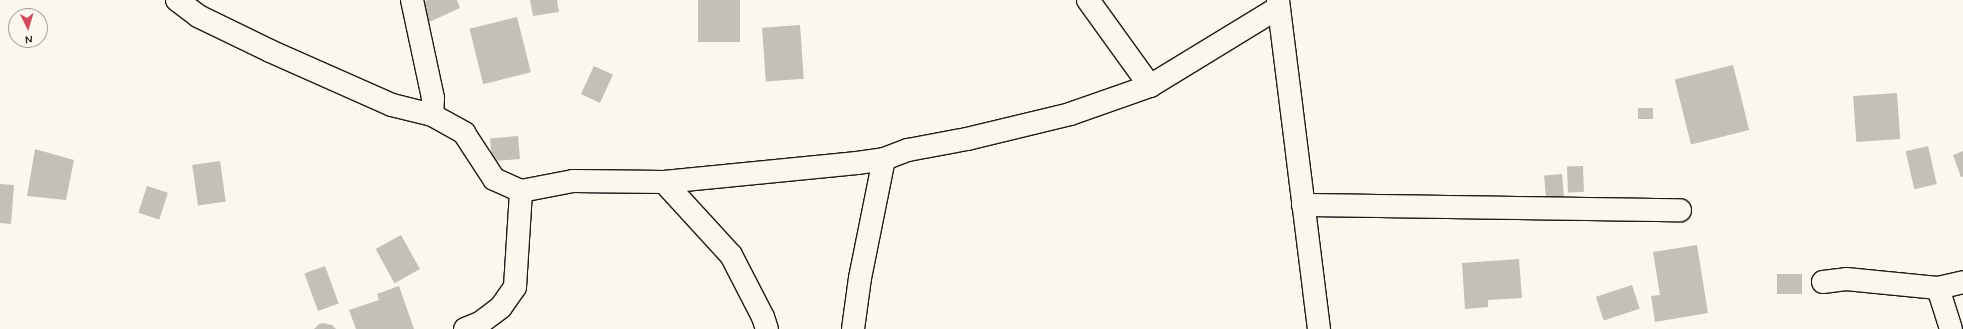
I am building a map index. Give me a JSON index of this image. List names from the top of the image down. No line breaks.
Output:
{"north":"bottom"}
